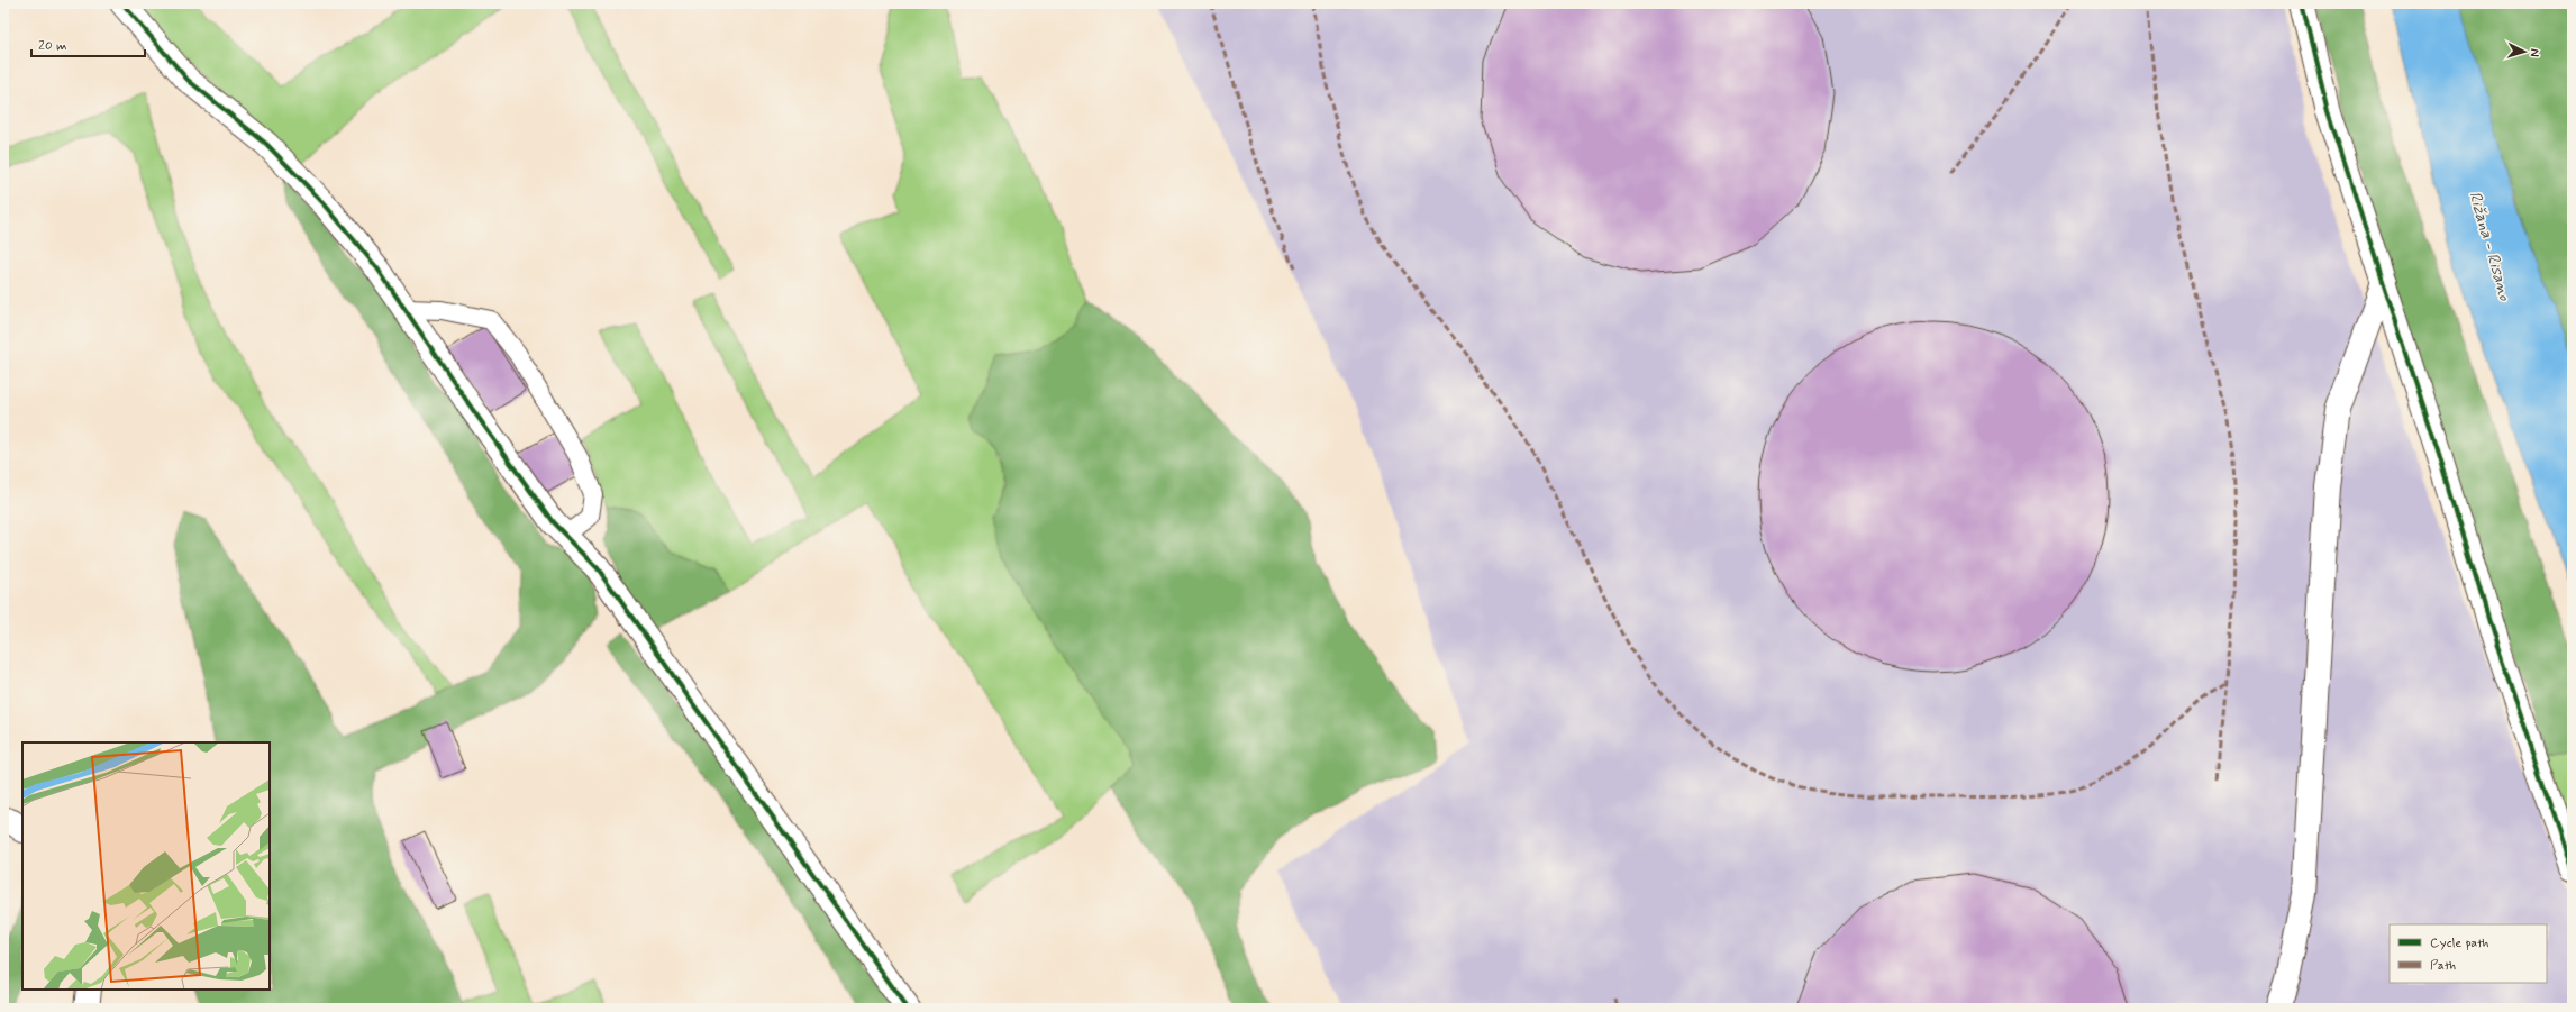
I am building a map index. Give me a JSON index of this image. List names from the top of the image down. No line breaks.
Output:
{"water":["Rižana - Risano"],"legend":["Cycle path","Path"],"scale_bar":"20 m","north":"right"}
